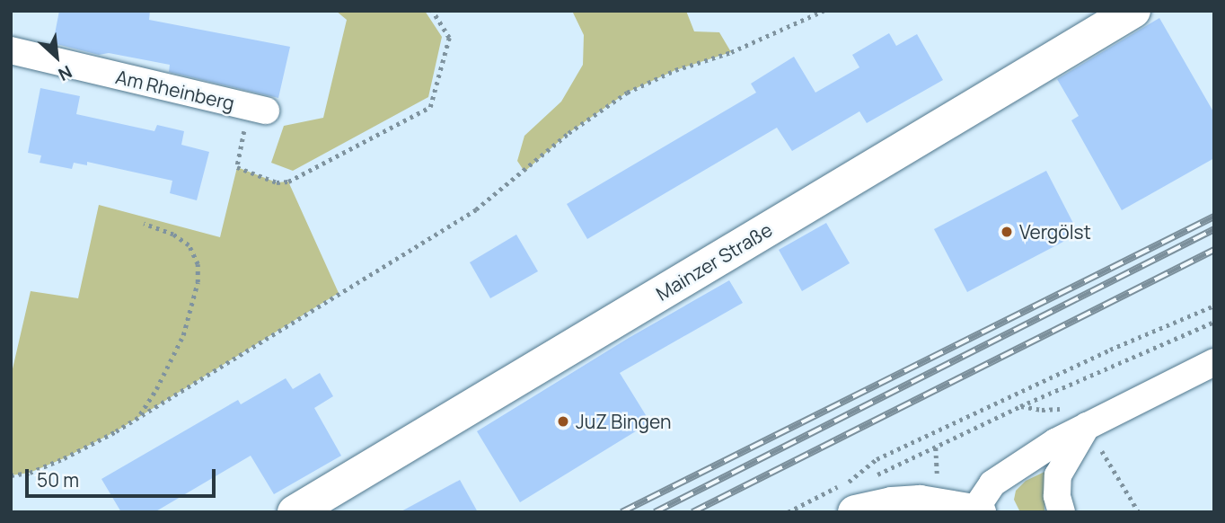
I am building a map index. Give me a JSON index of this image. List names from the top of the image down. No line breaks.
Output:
{"streets":{"main road":["Mainzer Straße"],"street":["Am Rheinberg"]},"places":["Vergölst","JuZ Bingen"],"scale_bar":"50 m","north":"bottom right"}
